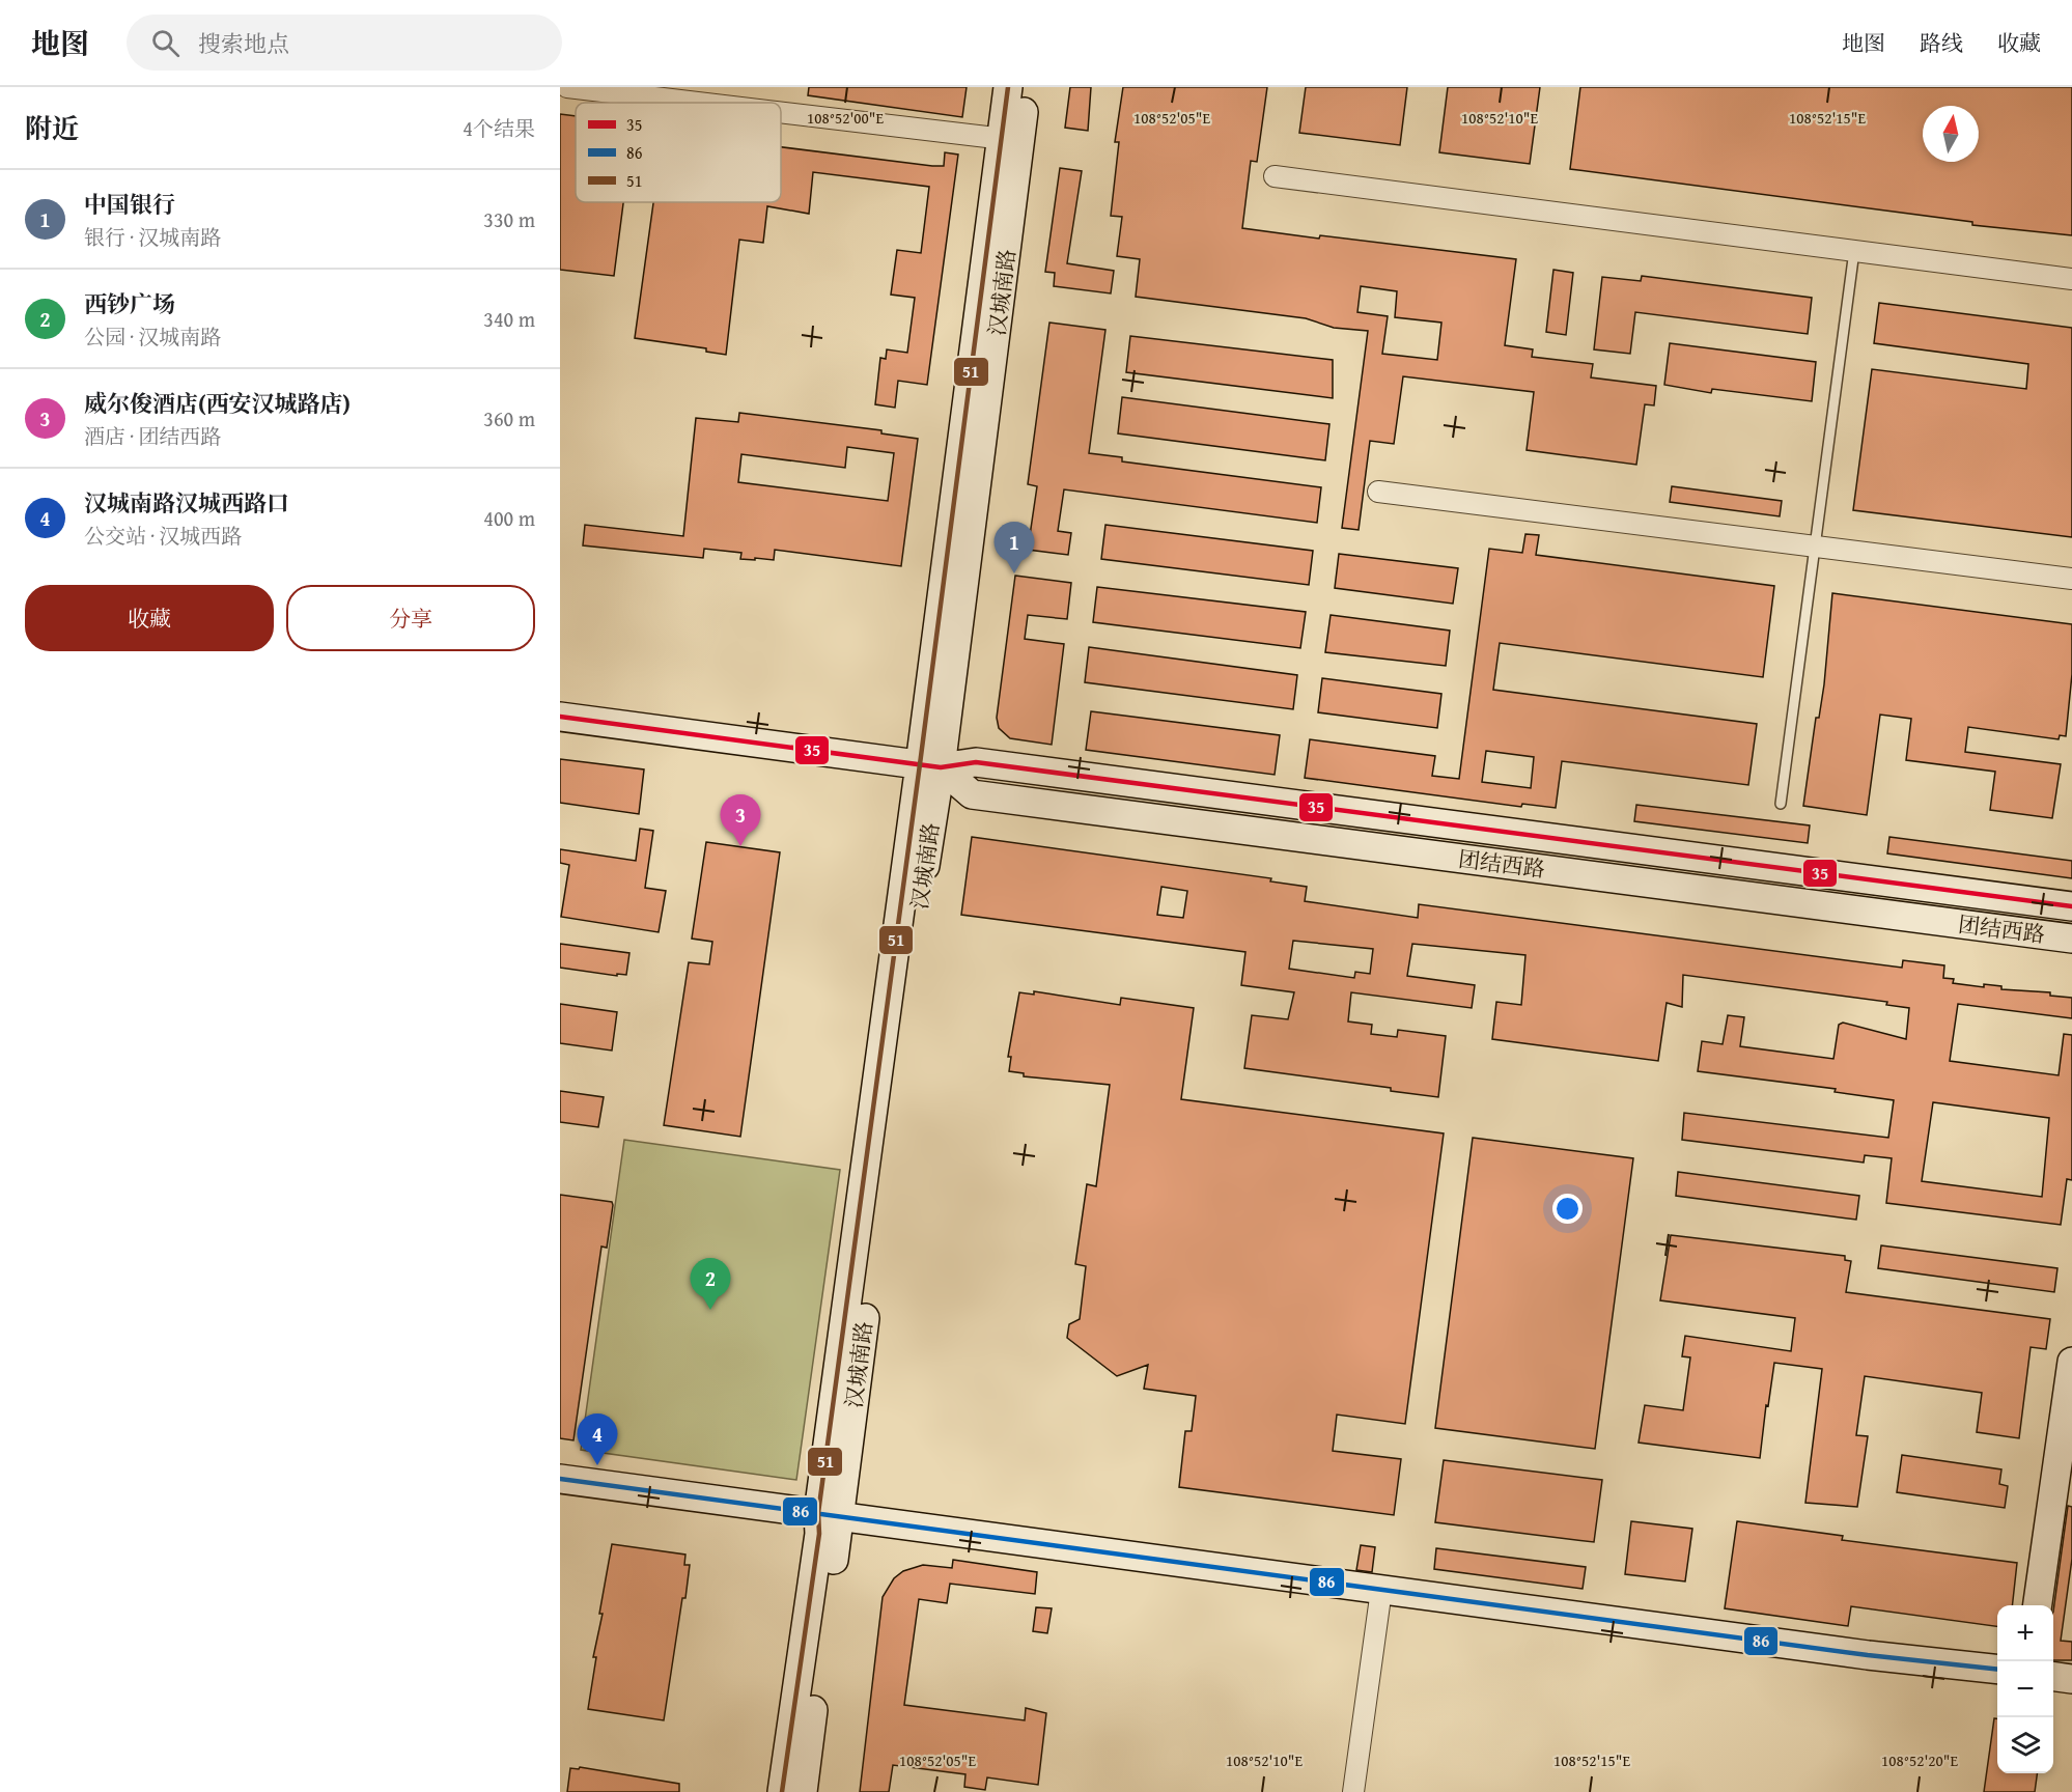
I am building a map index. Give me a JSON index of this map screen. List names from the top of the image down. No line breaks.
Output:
{"streets":{"street":["汉城南路","团结西路"]},"crossings":[["汉城南路","团结西路"]],"lines":["transit line 51","transit line 35","transit line 86"],"legend":["35","86","51"],"north":"top","page":{"header":"地图","search":"搜索地点","nav":["地图","路线","收藏"],"heading":["附近","4个结果"],"list":[{"mark":"1","name":"中国银行","note":"银行 · 汉城南路","value":"330 m"},{"mark":"2","name":"西钞广场","note":"公园 · 汉城南路","value":"340 m"},{"mark":"3","name":"威尔俊酒店(西安汉城路店)","note":"酒店 · 团结西路","value":"360 m"},{"mark":"4","name":"汉城南路汉城西路口","note":"公交站 · 汉城西路","value":"400 m"}],"pins":["1","3","2","4"],"buttons":["收藏","分享"],"map_buttons":["+","−"]},"coordinates":["108°52'00\"E","108°52'05\"E","108°52'10\"E","108°52'15\"E","108°52'20\"E"]}
